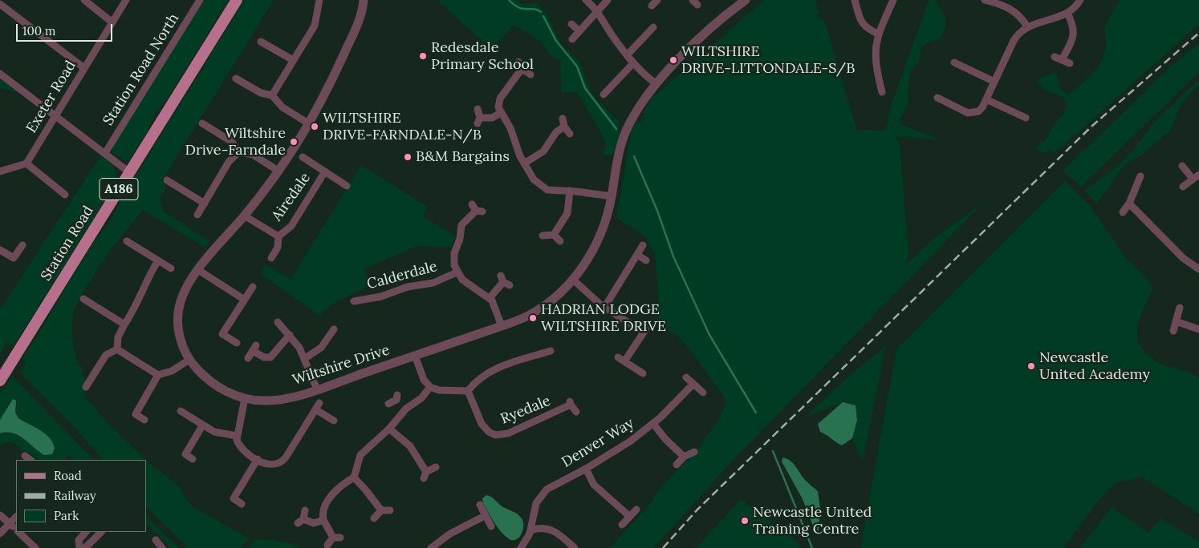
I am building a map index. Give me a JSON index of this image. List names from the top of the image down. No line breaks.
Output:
{"streets":{"main road":["A186","Station Road"],"street":["Station Road North","Exeter Road","Airedale","Calderdale","Wiltshire Drive","Ryedale","Denver Way"]},"crossings":[["Airedale","Wiltshire Drive"]],"places":["Redesdale Primary School","WILTSHIRE DRIVE-LITTONDALE-S/B","WILTSHIRE DRIVE-FARNDALE-N/B","Wiltshire Drive-Farndale","B&M Bargains","HADRIAN LODGE WILTSHIRE DRIVE","Newcastle United Academy","Newcastle United Training Centre"],"legend":["Road","Railway","Park"],"scale_bar":"100 m"}
